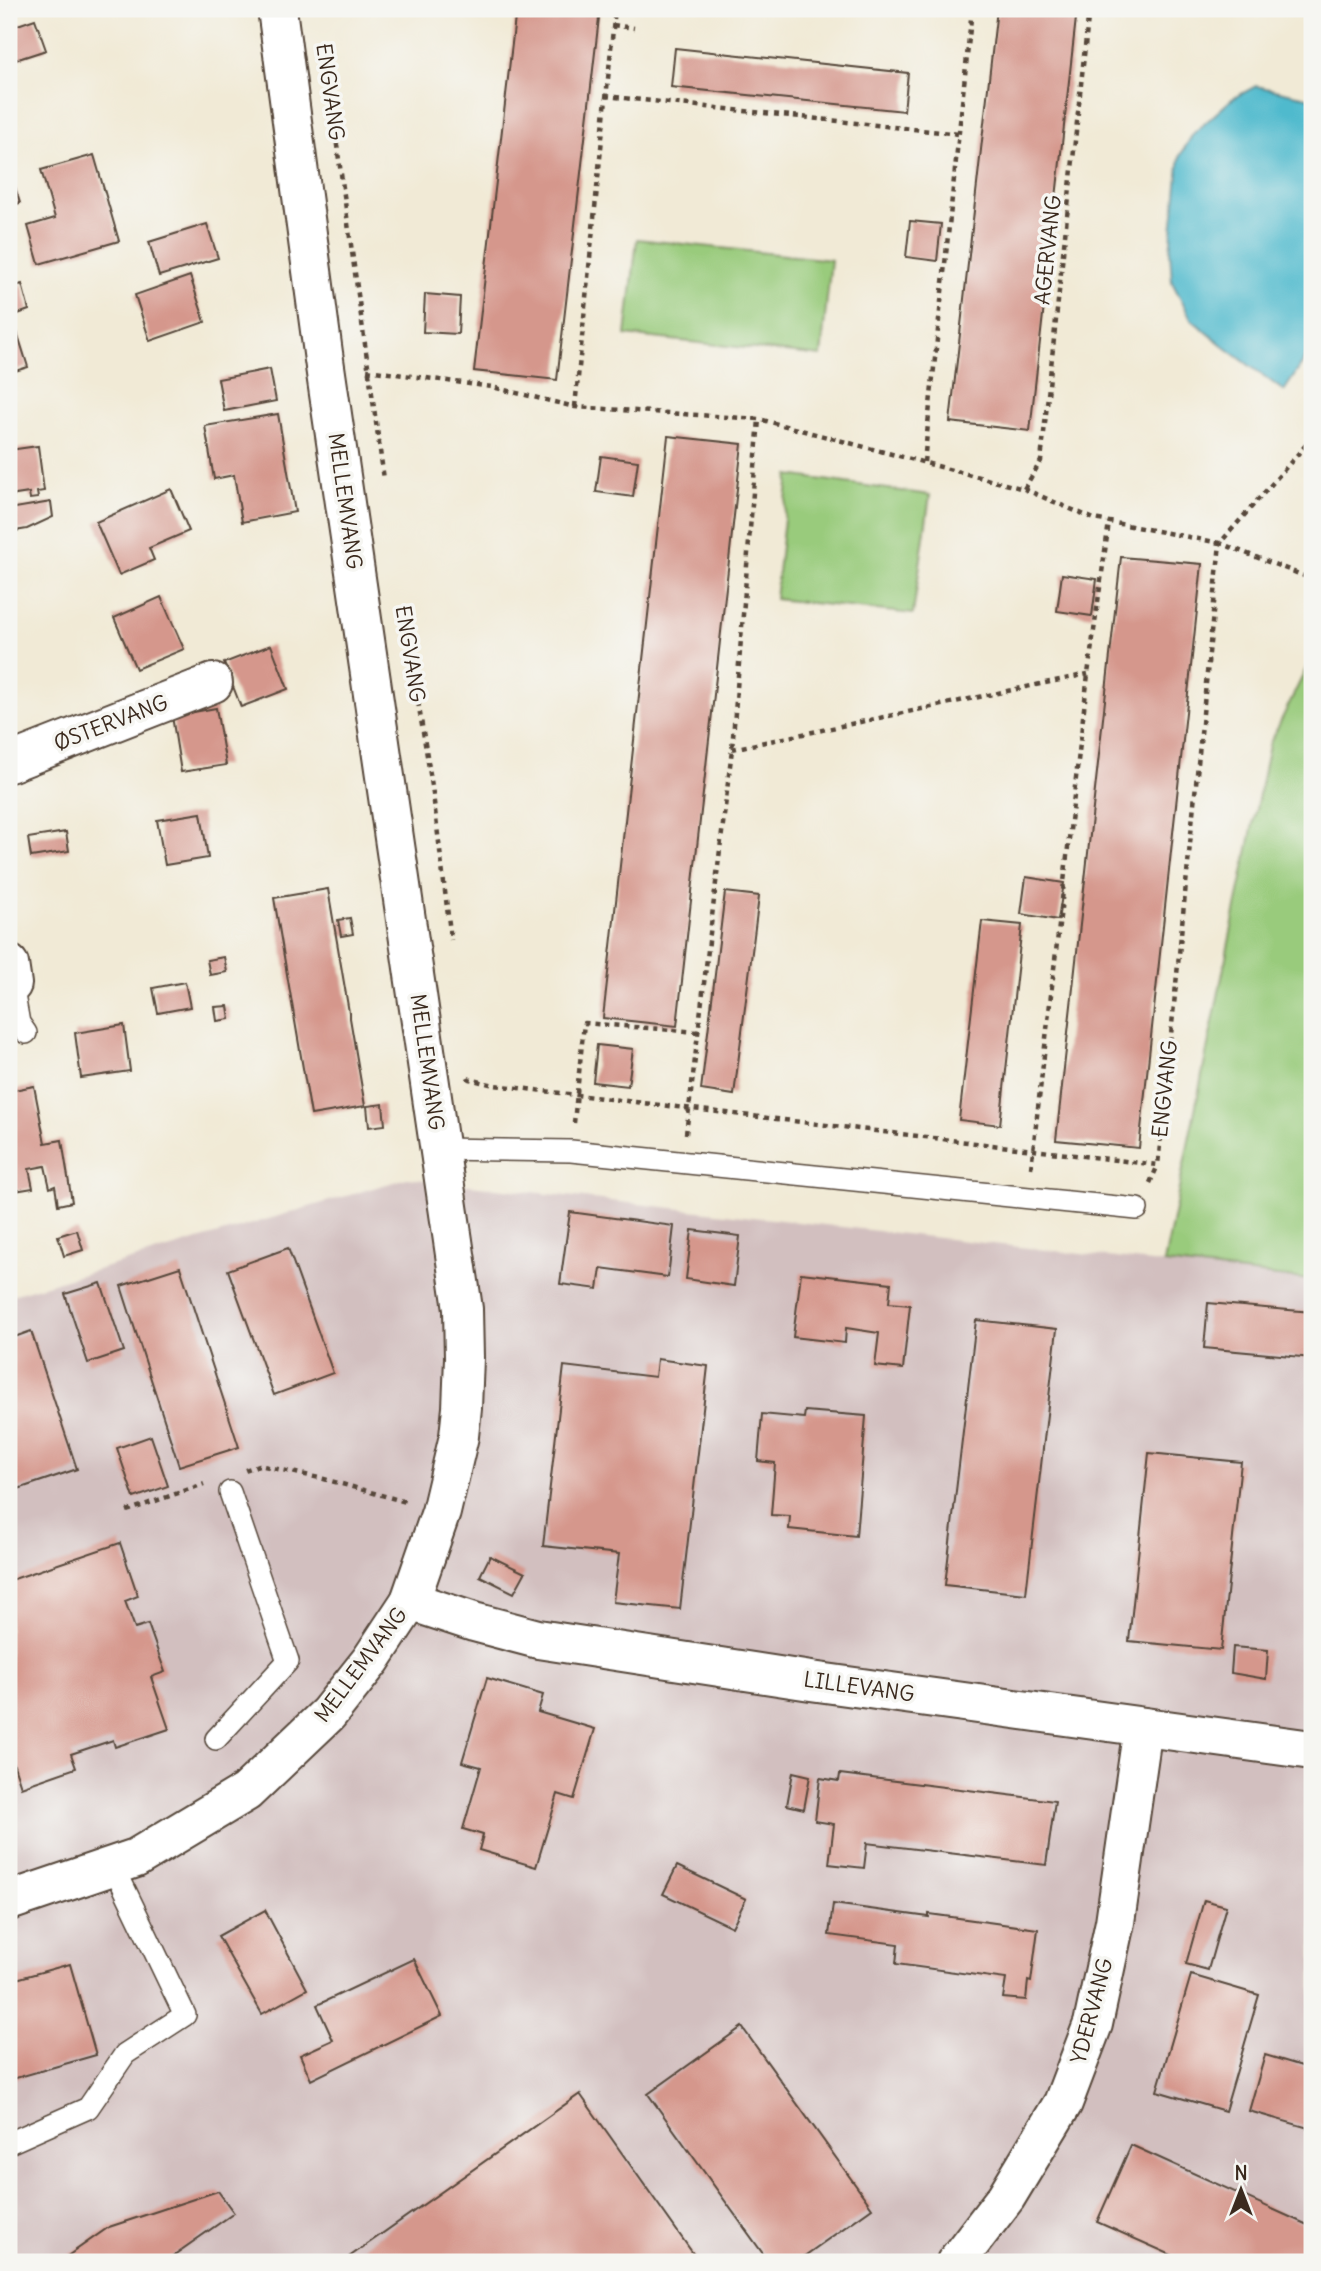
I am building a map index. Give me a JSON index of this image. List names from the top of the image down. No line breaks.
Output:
{"streets":{"street":["MELLEMVANG","ØSTERVANG","LILLEVANG","YDERVANG"],"path":["ENGVANG","AGERVANG"]},"crossings":[["MELLEMVANG","LILLEVANG"],["LILLEVANG","YDERVANG"]],"north":"top"}
